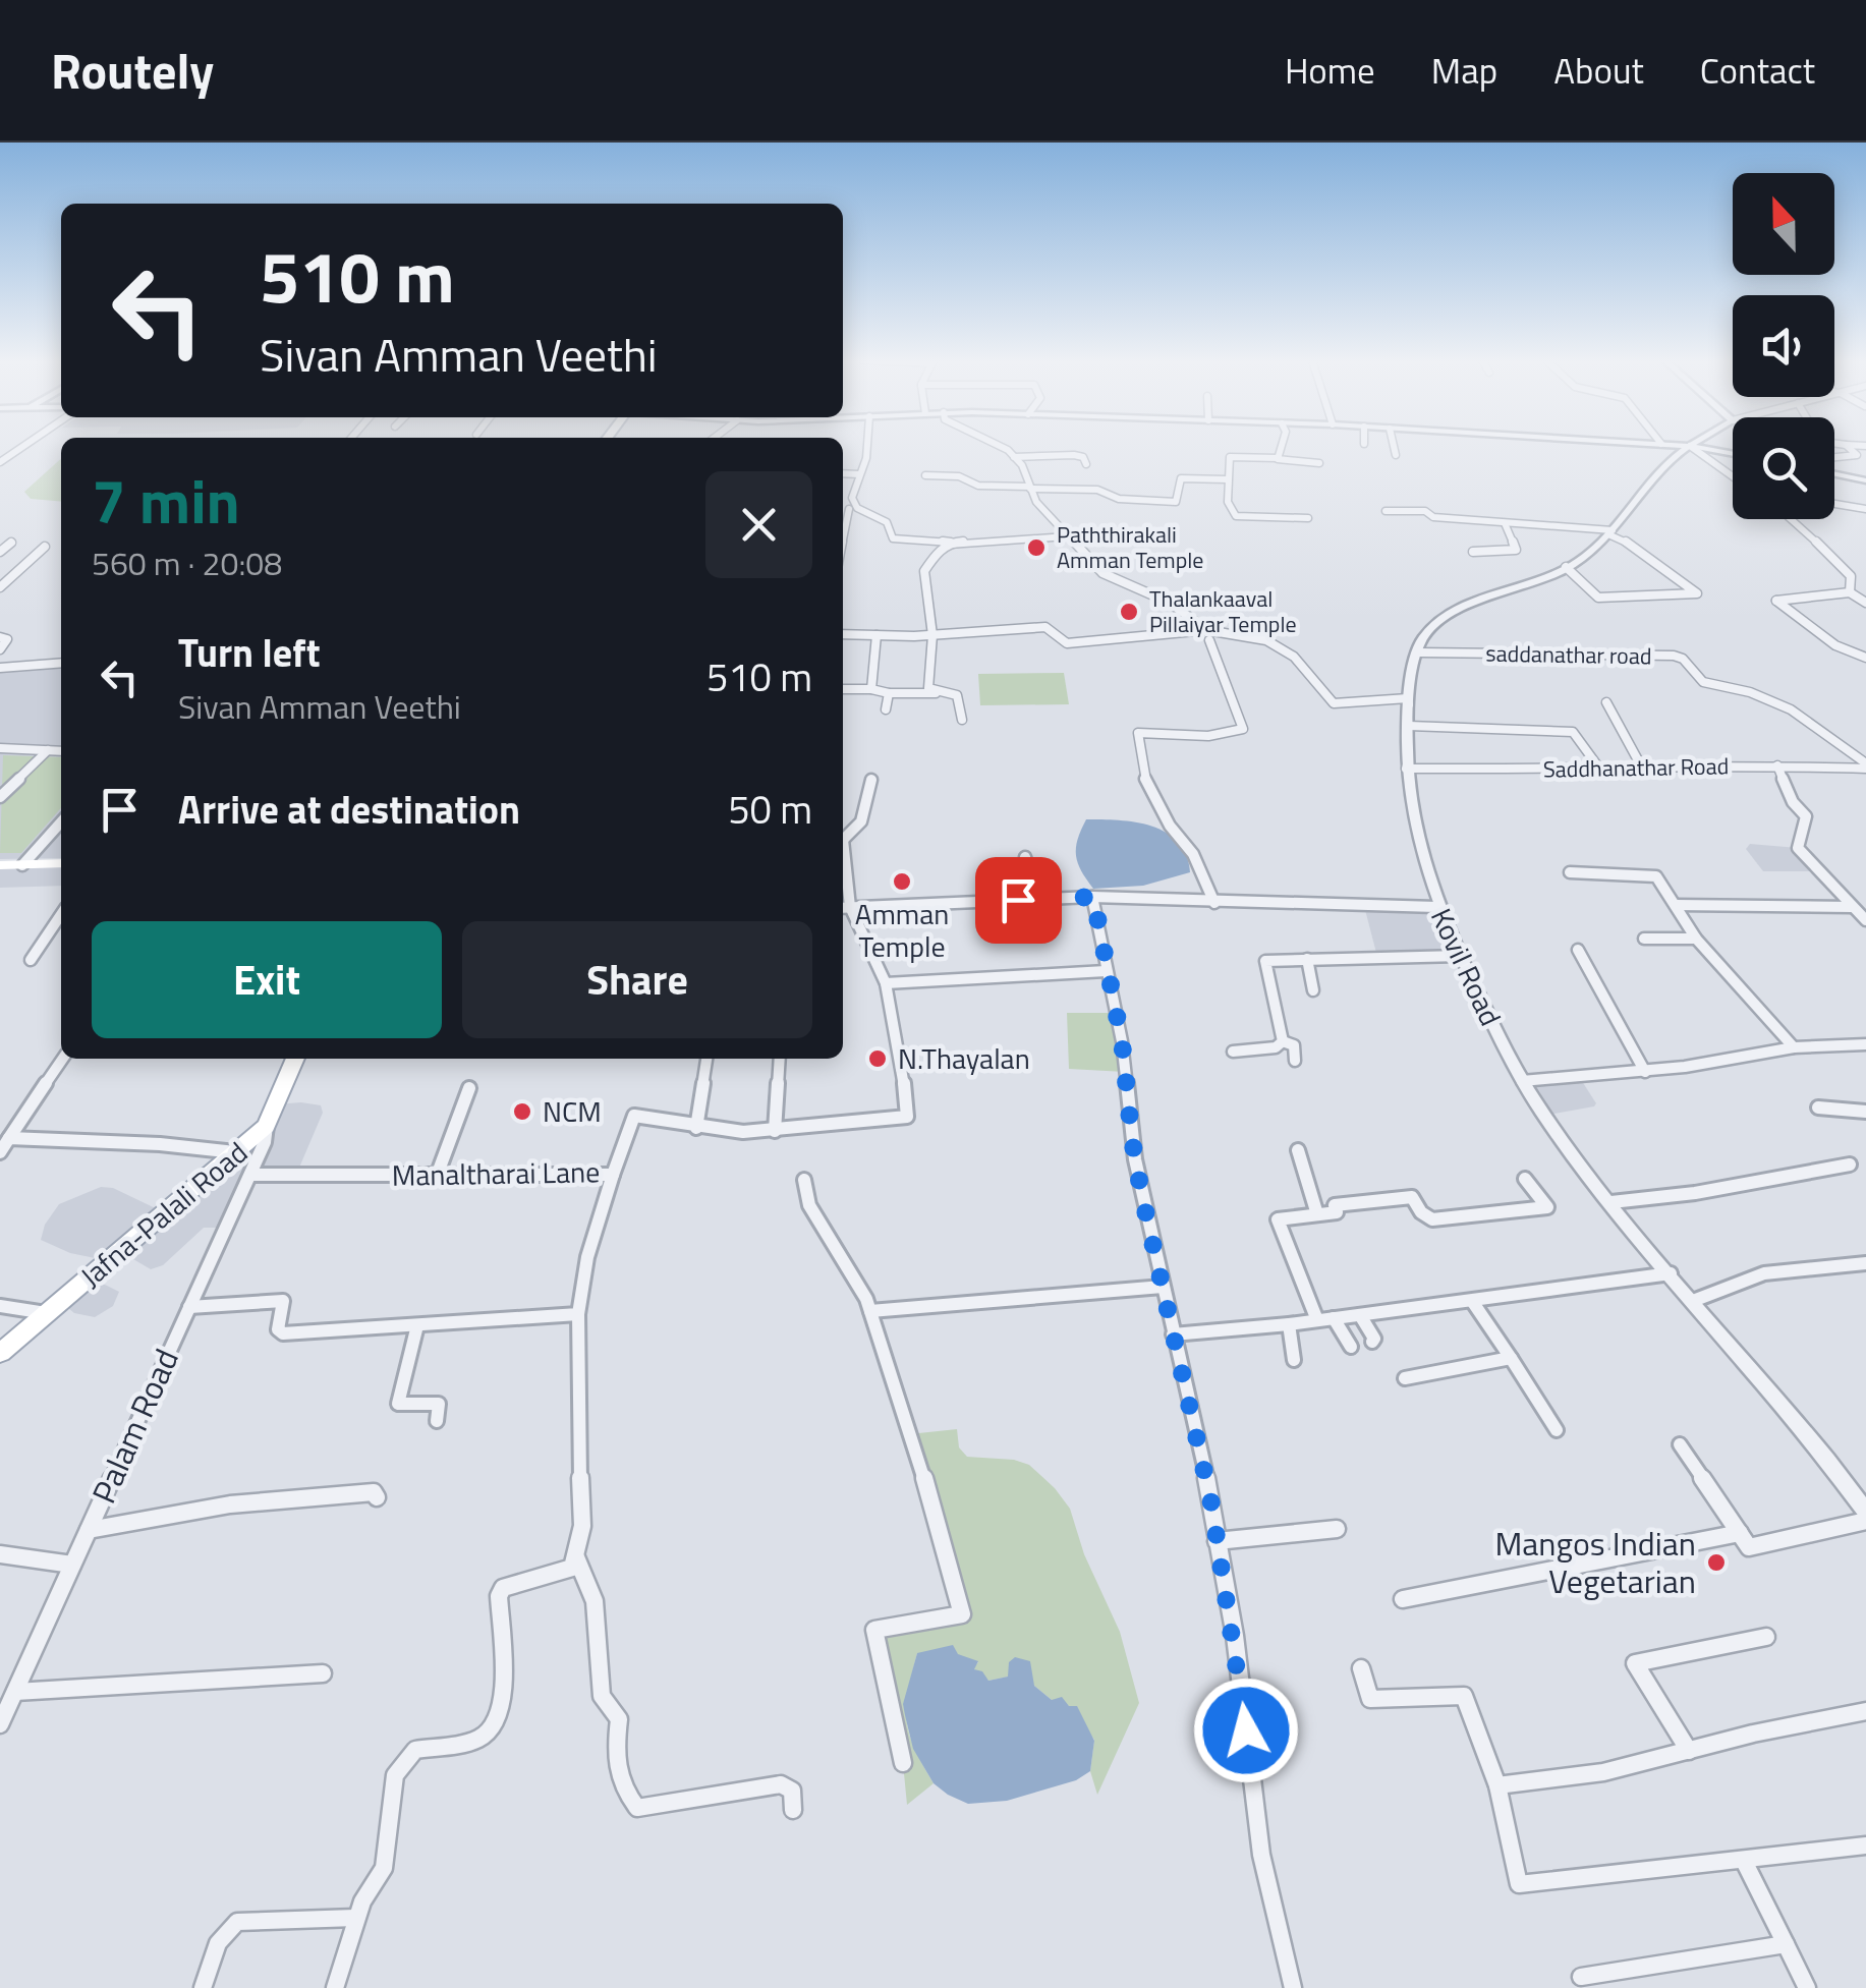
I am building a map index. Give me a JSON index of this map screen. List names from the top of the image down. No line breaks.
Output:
{"streets":{"main road":["Jafna-Palali Road"],"street":["saddanathar road","Saddhanathar Road","Kovil Road","Manaltharai Lane","Palam Road"]},"crossings":[["saddanathar road","Saddhanathar Road"],["saddanathar road","Kovil Road"],["Saddhanathar Road","Kovil Road"],["Manaltharai Lane","Palam Road"],["Jafna-Palali Road","Palam Road"]],"places":["Paththirakali Amman Temple","Thalankaaval Pillaiyar Temple","Amman Temple","N.Thayalan","NCM","Mangos Indian Vegetarian"],"north":"top","page":{"header":"Routely","nav":["Home","Map","About","Contact"],"turn":["510 m","Sivan Amman Veethi"],"heading":["7 min","560 m · 20:08"],"list":[{"name":"Turn left","note":"Sivan Amman Veethi","value":"510 m"},{"name":"Arrive at destination","value":"50 m"}],"buttons":["Exit","Share"]}}
